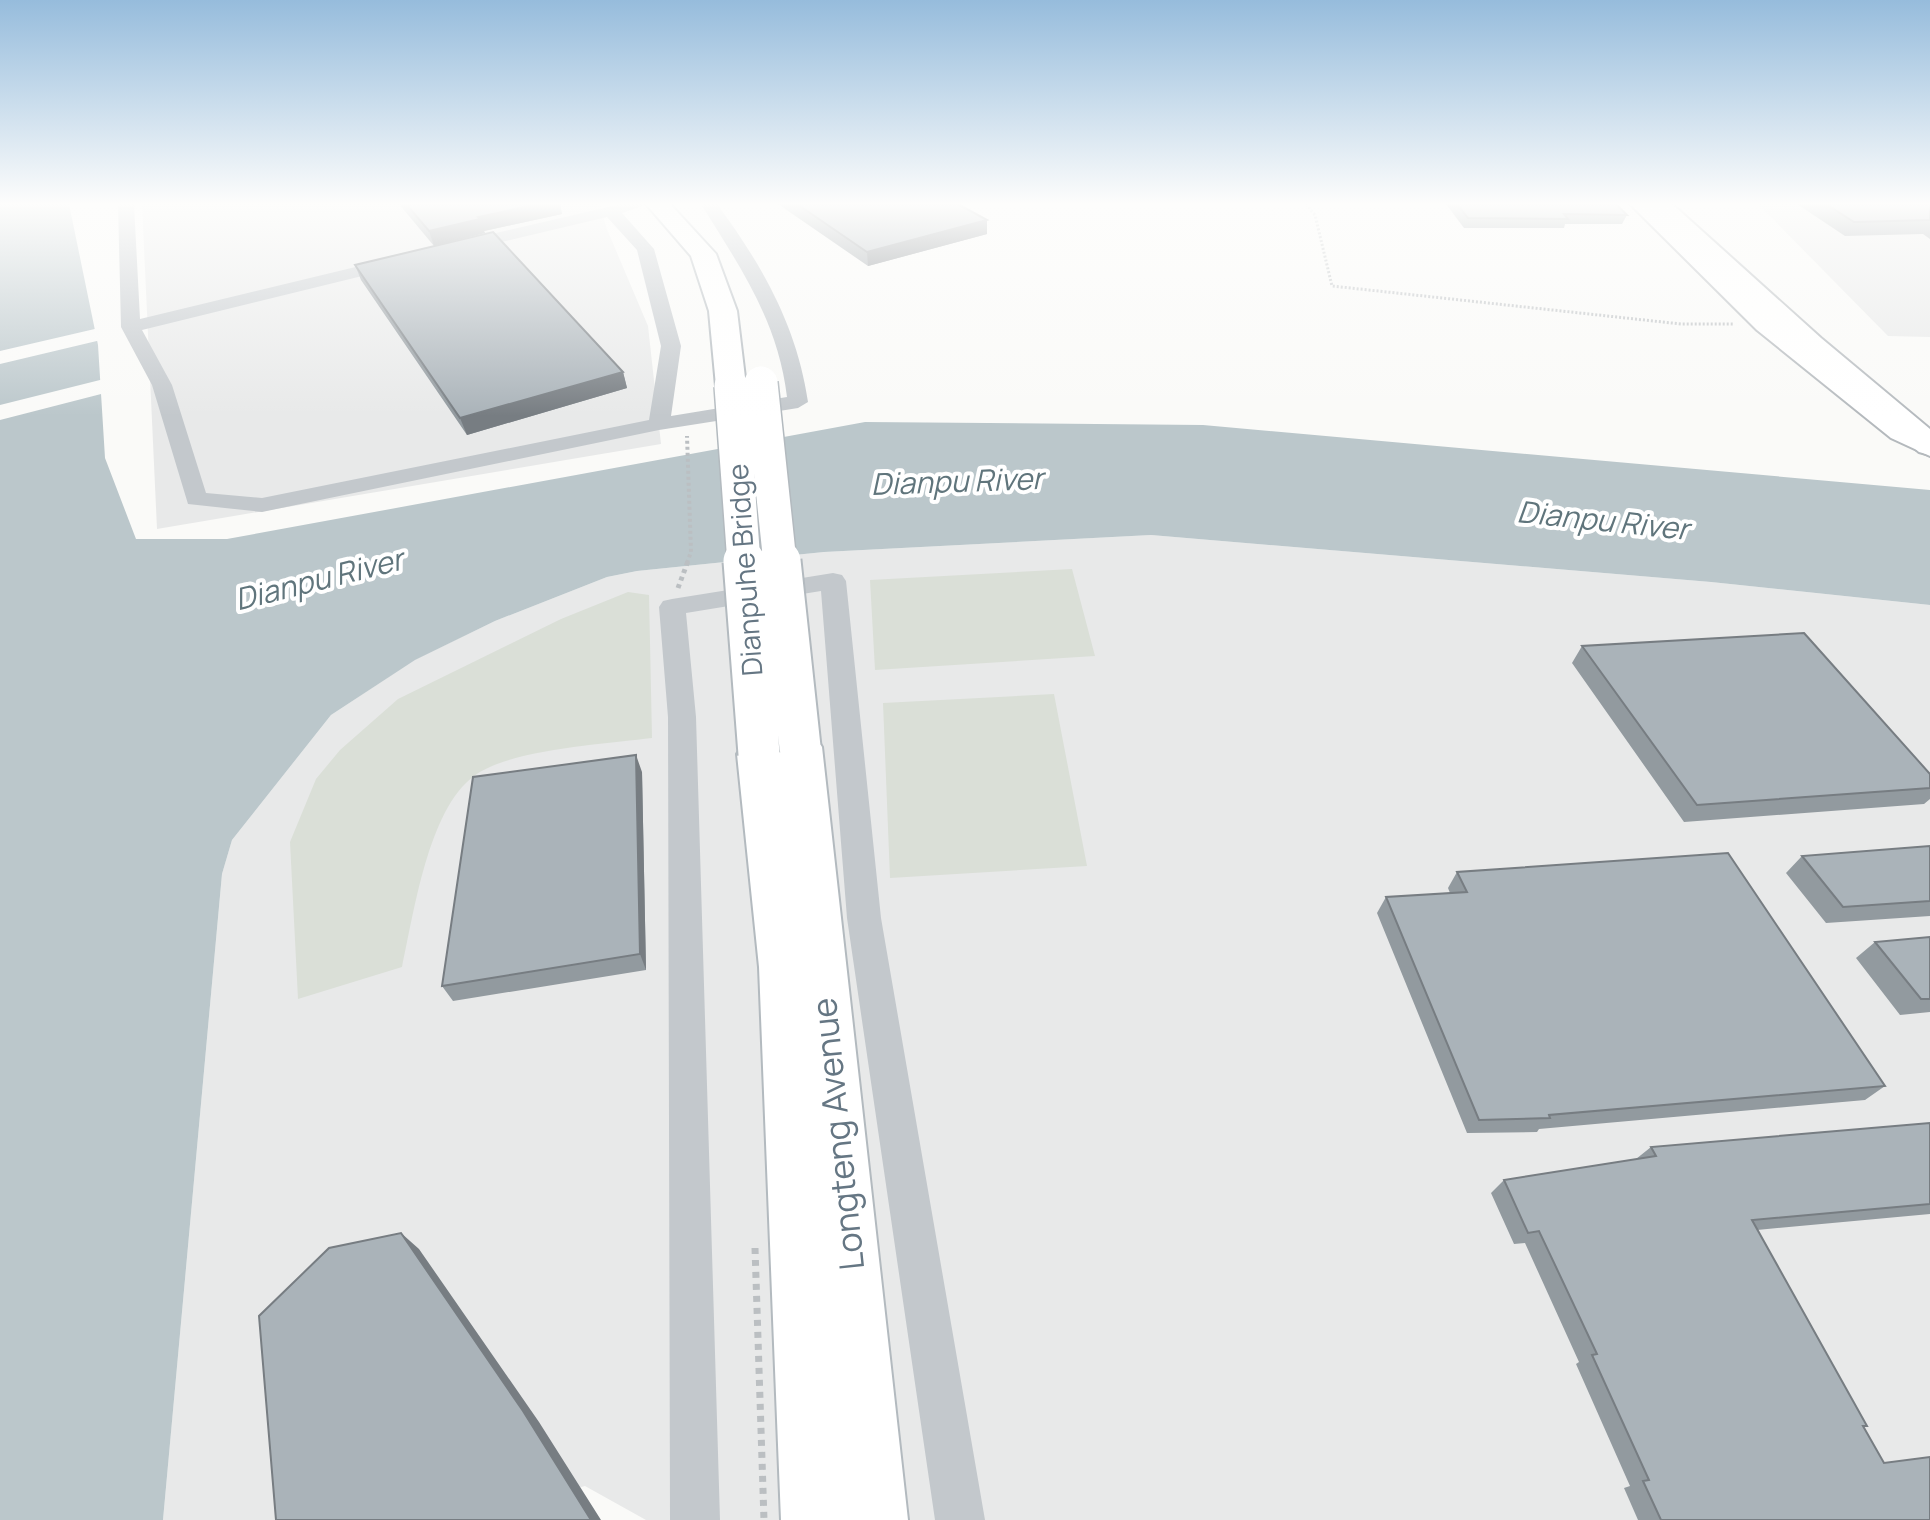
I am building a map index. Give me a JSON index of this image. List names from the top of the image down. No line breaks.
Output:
{"streets":{"main road":["Dianpuhe Bridge","Longteng Avenue"]},"crossings":[["Dianpuhe Bridge","Longteng Avenue"]],"water":["Dianpu River"]}
